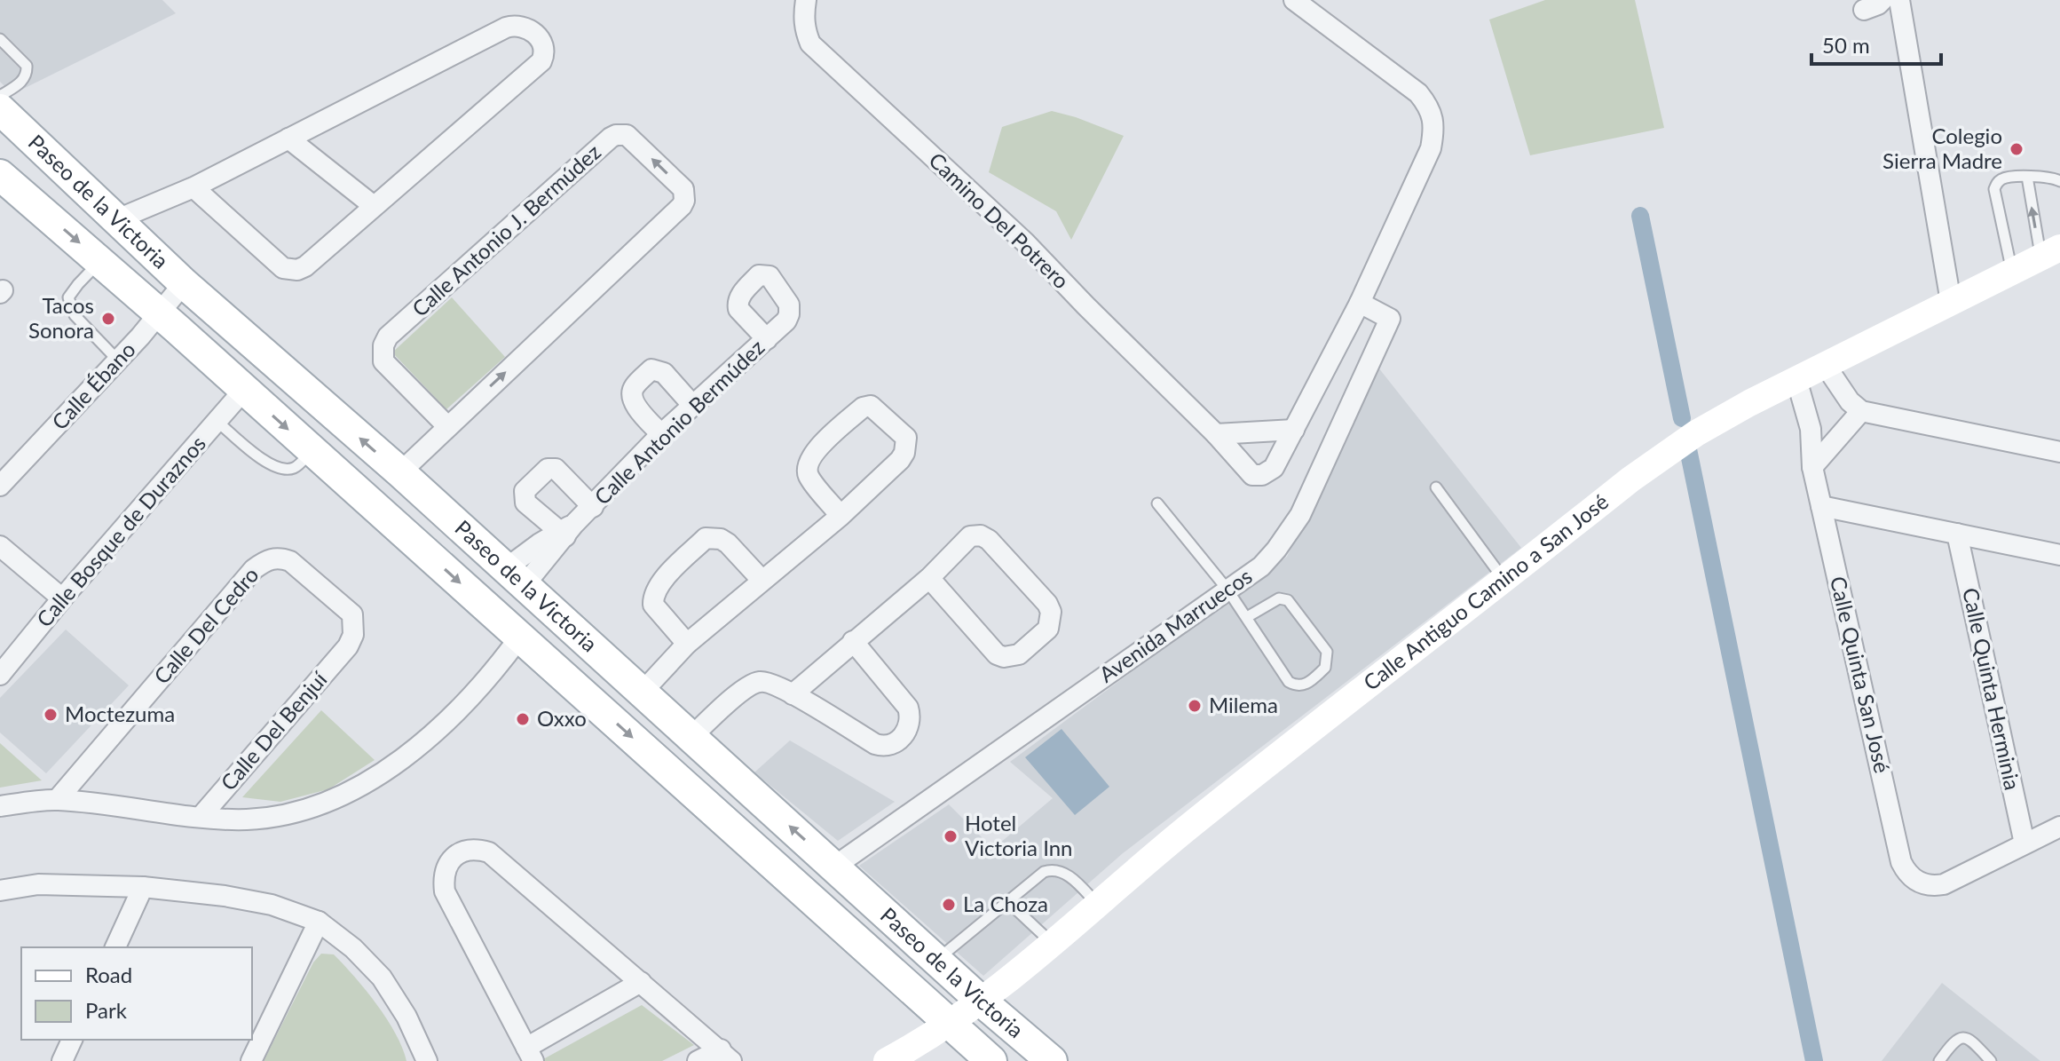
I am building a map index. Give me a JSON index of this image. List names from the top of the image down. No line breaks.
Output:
{"streets":{"main road":["Paseo de la Victoria"],"street":["Camino Del Potrero","Calle Antonio J. Bermúdez","Calle Ébano","Calle Antonio Bermúdez","Calle Bosque de Duraznos","Calle Antiguo Camino a San José","Calle Del Cedro","Avenida Marruecos","Calle Quinta San José","Calle Quinta Herminia","Calle Del Benjuí"]},"crossings":[["Paseo de la Victoria","Calle Antonio J. Bermúdez"],["Paseo de la Victoria","Calle Ébano"],["Paseo de la Victoria","Calle Antonio Bermúdez"],["Paseo de la Victoria","Calle Bosque de Duraznos"],["Paseo de la Victoria","Calle Antiguo Camino a San José"],["Paseo de la Victoria","Avenida Marruecos"],["Calle Antiguo Camino a San José","Calle Quinta San José"],["Calle Del Cedro","Calle Del Benjuí"],["Calle Quinta San José","Calle Quinta Herminia"]],"places":["Colegio Sierra Madre","Tacos Sonora","Milema","Moctezuma","Oxxo","Hotel Victoria Inn","La Choza"],"legend":["Road","Park"],"scale_bar":"50 m"}
